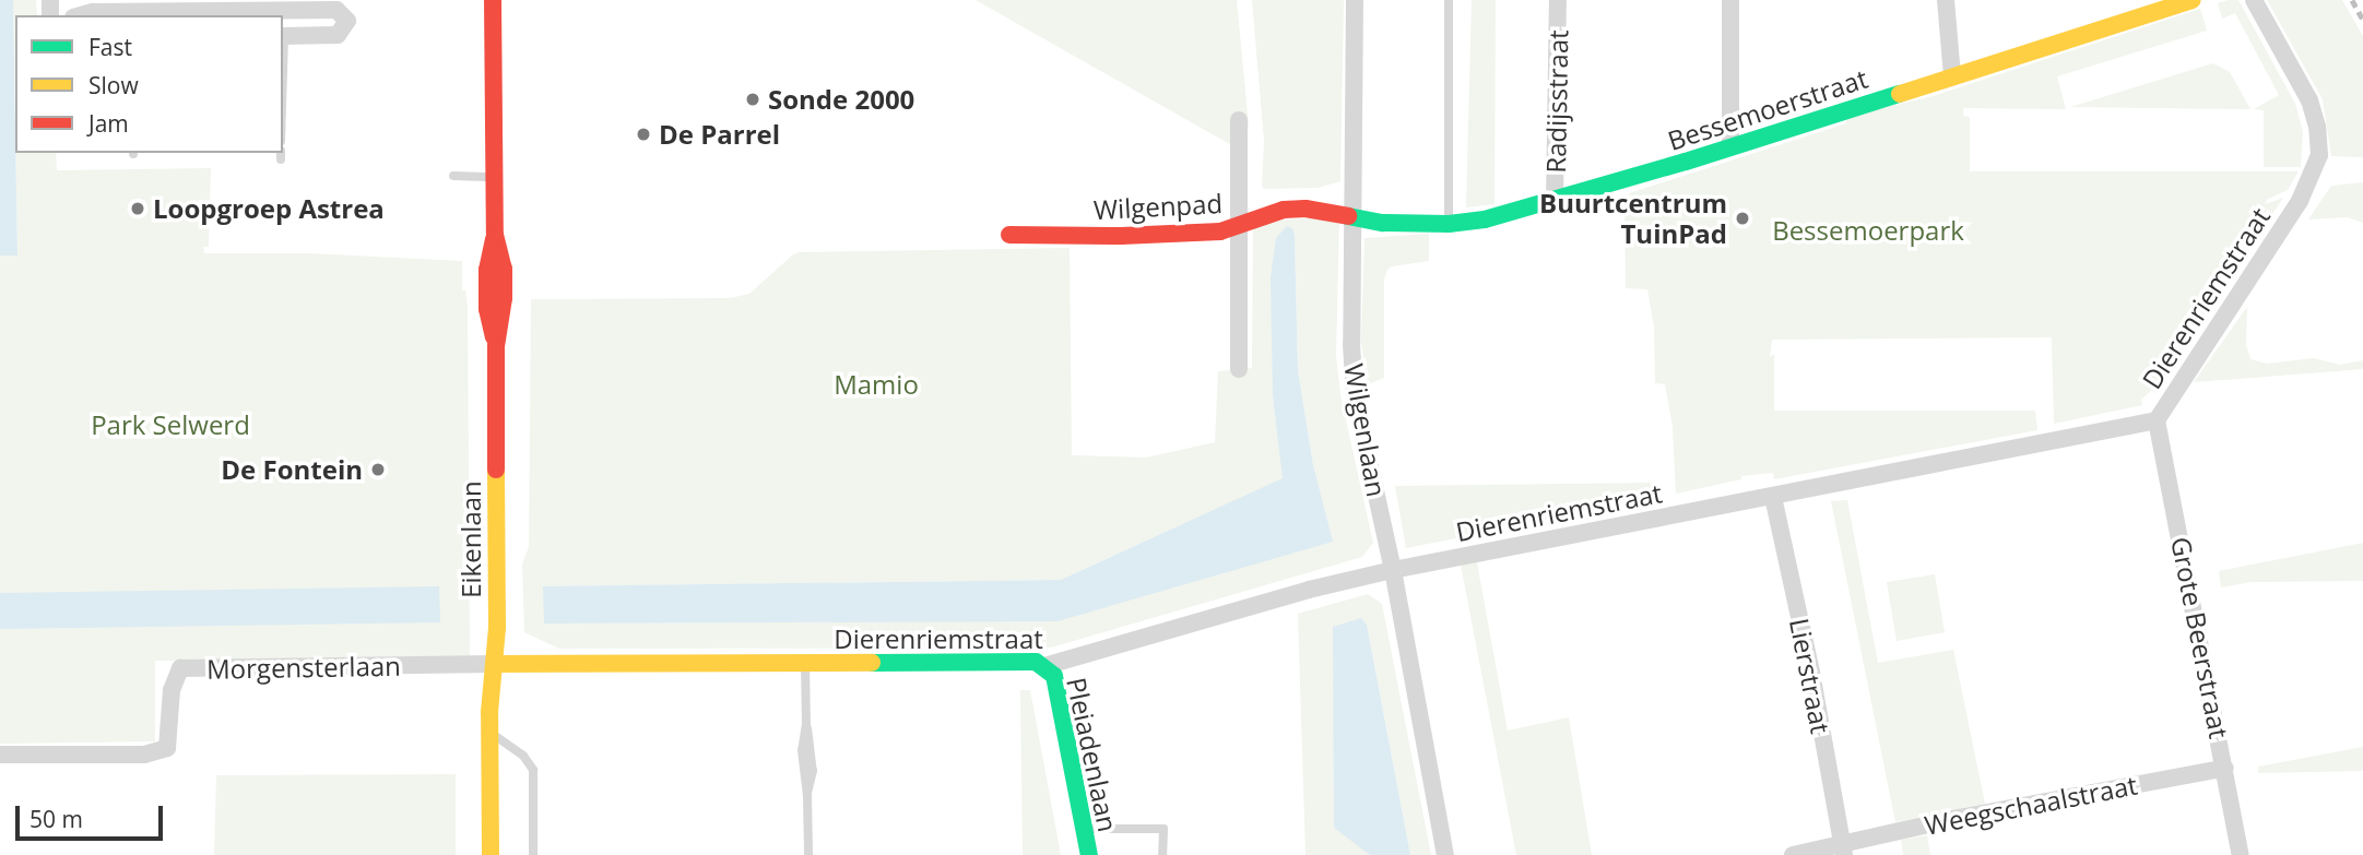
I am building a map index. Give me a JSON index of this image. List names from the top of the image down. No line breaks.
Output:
{"streets":{"street":["Radijsstraat","Bessemoerstraat","Wilgenpad","Dierenriemstraat","Wilgenlaan","Eikenlaan","Grote Beerstraat","Morgensterlaan","Lierstraat","Pleiadenlaan","Weegschaalstraat"]},"crossings":[["Radijsstraat","Bessemoerstraat"],["Bessemoerstraat","Wilgenpad"],["Bessemoerstraat","Wilgenlaan"],["Wilgenpad","Wilgenlaan"],["Dierenriemstraat","Wilgenlaan"],["Dierenriemstraat","Eikenlaan"],["Dierenriemstraat","Grote Beerstraat"],["Dierenriemstraat","Morgensterlaan"],["Dierenriemstraat","Lierstraat"],["Dierenriemstraat","Pleiadenlaan"],["Eikenlaan","Morgensterlaan"],["Grote Beerstraat","Weegschaalstraat"],["Lierstraat","Weegschaalstraat"]],"parks":["Bessemoerpark","Mamio","Park Selwerd"],"places":["Sonde 2000","De Parrel","Loopgroep Astrea","Buurtcentrum TuinPad","De Fontein"],"legend":["Fast","Slow","Jam"],"scale_bar":"50 m"}
